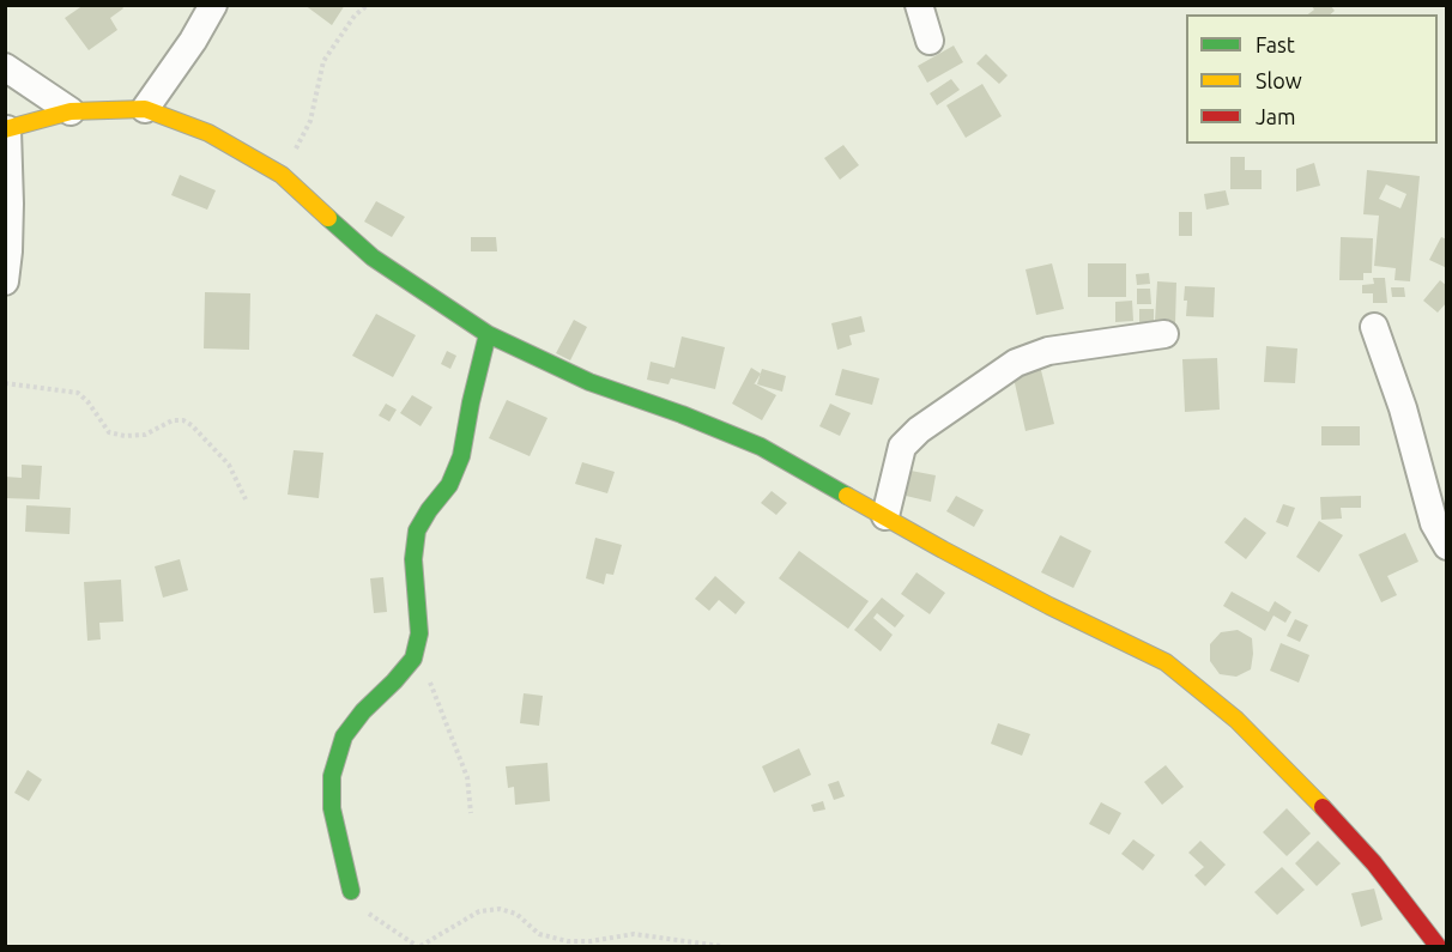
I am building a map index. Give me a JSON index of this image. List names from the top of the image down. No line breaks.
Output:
{"legend":["Fast","Slow","Jam"]}
